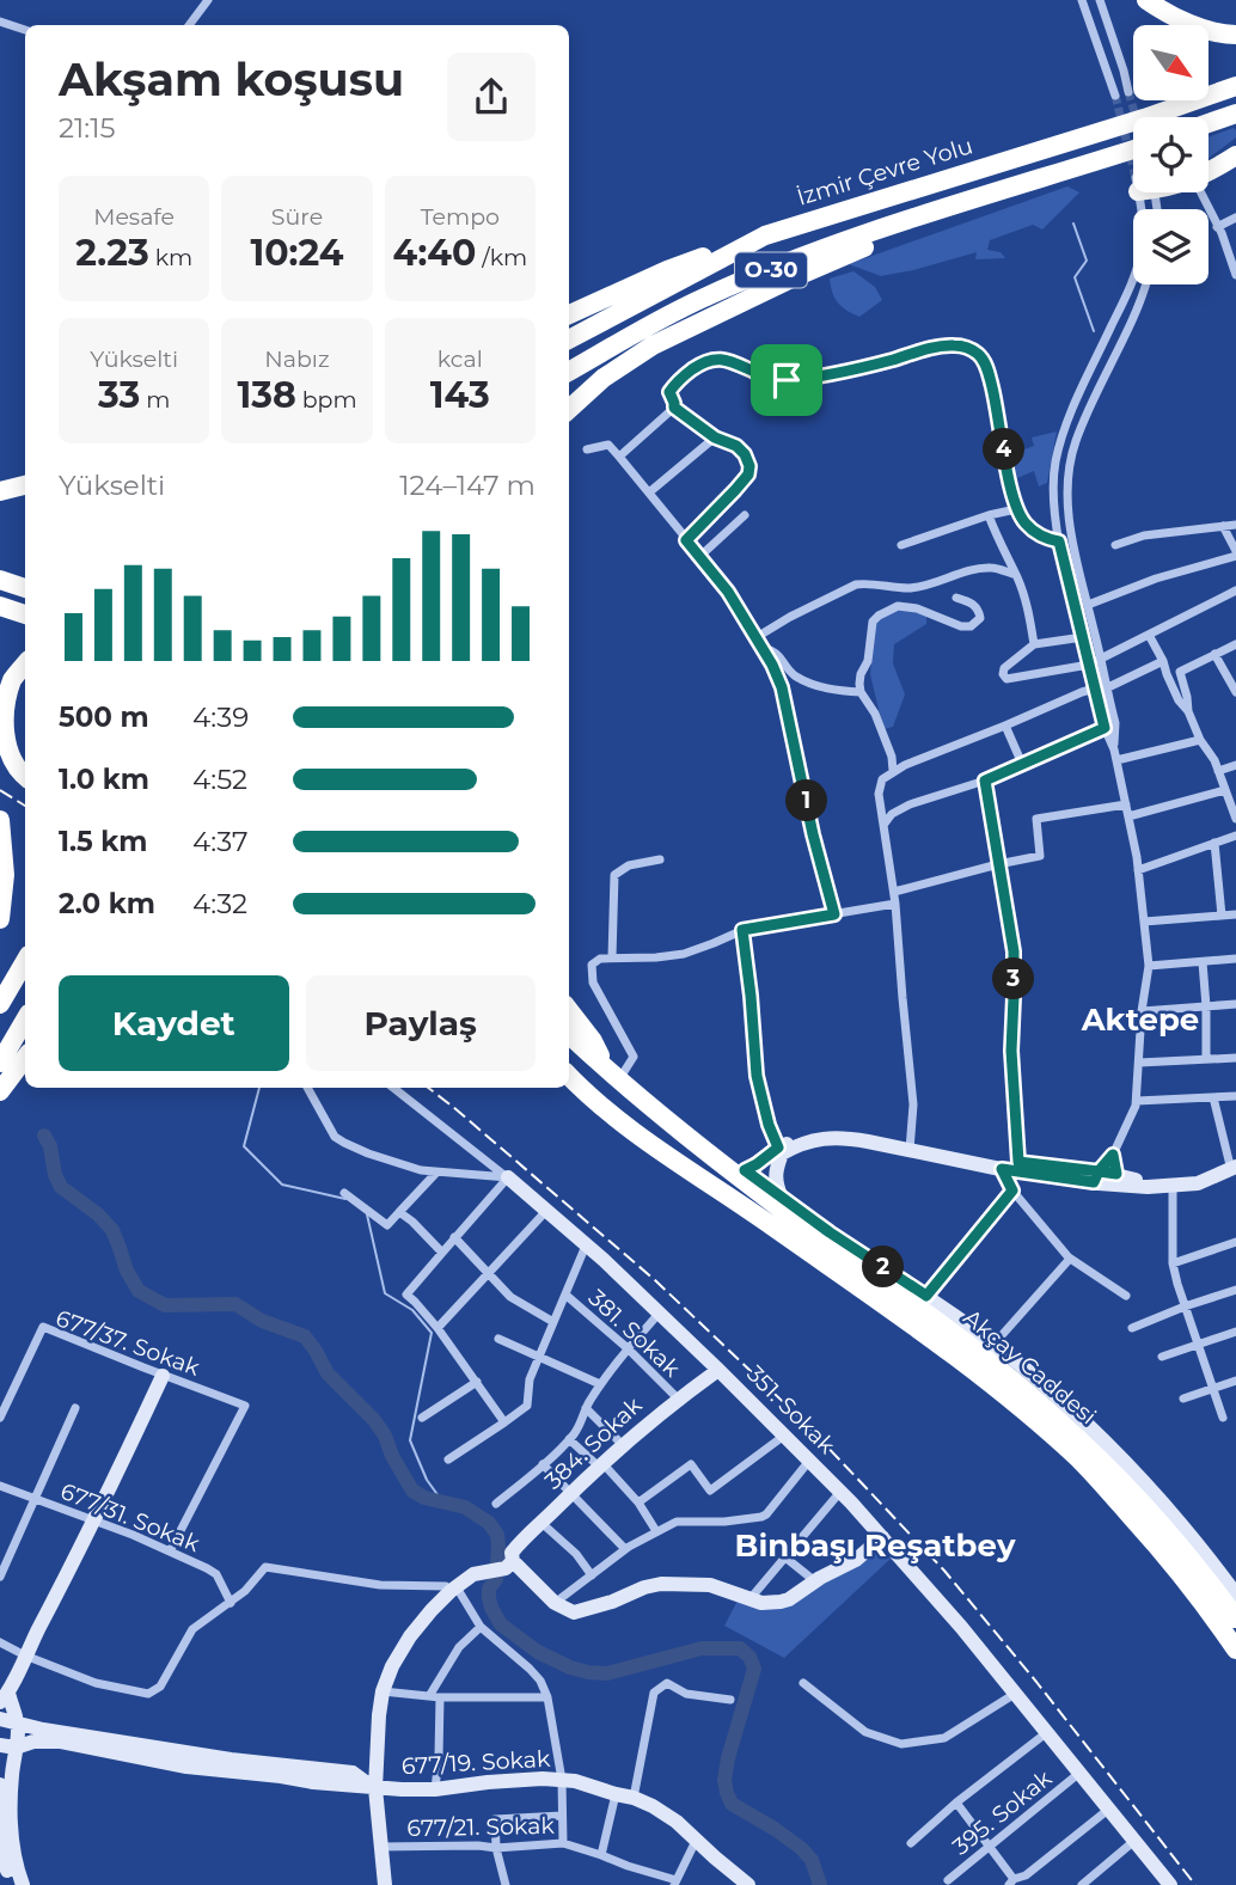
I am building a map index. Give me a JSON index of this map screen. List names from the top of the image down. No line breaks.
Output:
{"streets":{"highway":["İzmir Çevre Yolu","O-30","Akçay Caddesi"],"main road":["351. Sokak","384. Sokak","677/19. Sokak"],"street":["381. Sokak","677/37. Sokak","677/31. Sokak","395. Sokak","677/21. Sokak"]},"crossings":[["381. Sokak","384. Sokak"],["677/37. Sokak","677/31. Sokak"],["351. Sokak","384. Sokak"],["351. Sokak","395. Sokak"]],"districts":["Aktepe","Binbaşı Reşatbey"],"north":"bottom right","page":{"heading":["Akşam koşusu","21:15"],"stats":[["Mesafe","2.23 km"],["Süre","10:24"],["Tempo","4:40 /km"],["Yükselti","33 m"],["Nabız","138 bpm"],["kcal","143"]],"pins":["4","1","3","2"],"chart":["Yükselti","124–147 m"],"list":[{"name":"500 m","note":"4:39"},{"name":"1.0 km","note":"4:52"},{"name":"1.5 km","note":"4:37"},{"name":"2.0 km","note":"4:32"}],"buttons":["Kaydet","Paylaş"]}}
